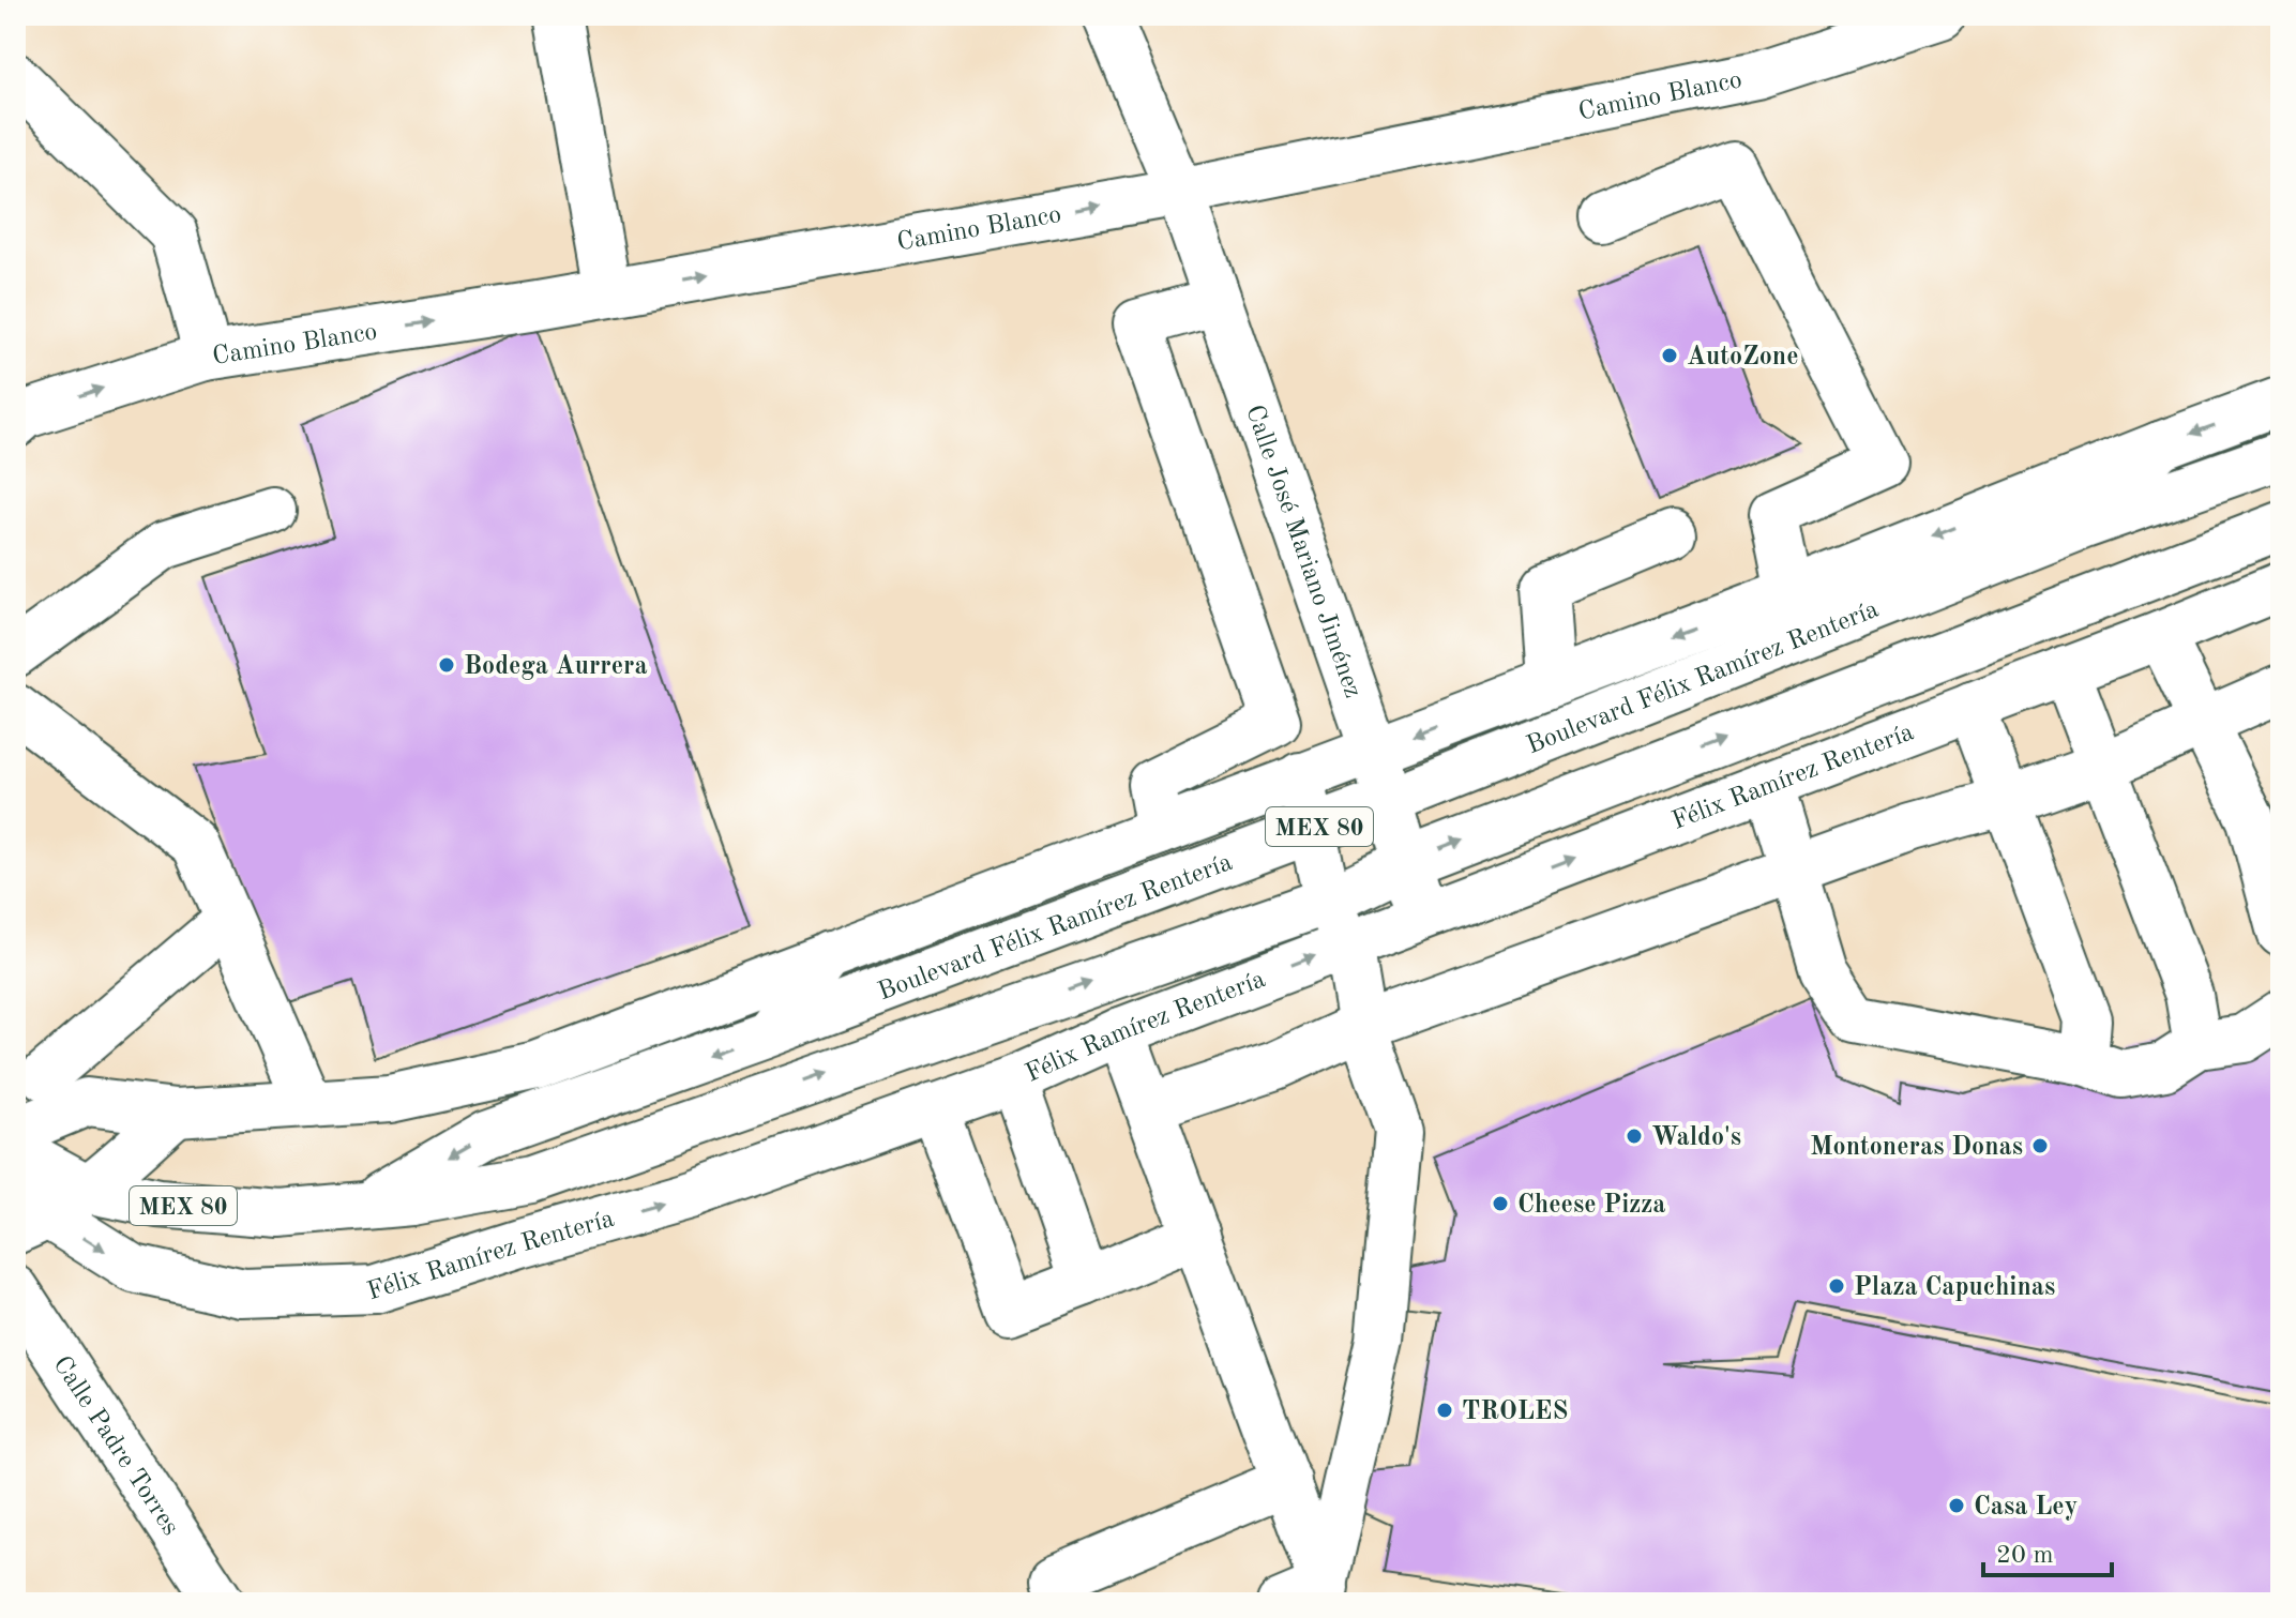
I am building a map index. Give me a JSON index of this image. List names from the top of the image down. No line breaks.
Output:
{"streets":{"main road":["Camino Blanco","Calle José Mariano Jiménez","Boulevard Félix Ramírez Rentería","Félix Ramírez Rentería","MEX 80","Calle Padre Torres"]},"crossings":[["Camino Blanco","Calle José Mariano Jiménez"],["Calle José Mariano Jiménez","Boulevard Félix Ramírez Rentería"],["Calle José Mariano Jiménez","Félix Ramírez Rentería"]],"one_way":["Camino Blanco"],"places":["AutoZone","Bodega Aurrera","Waldo's","Montoneras Donas","Cheese Pizza","Plaza Capuchinas","TROLES","Casa Ley"],"scale_bar":"20 m"}
